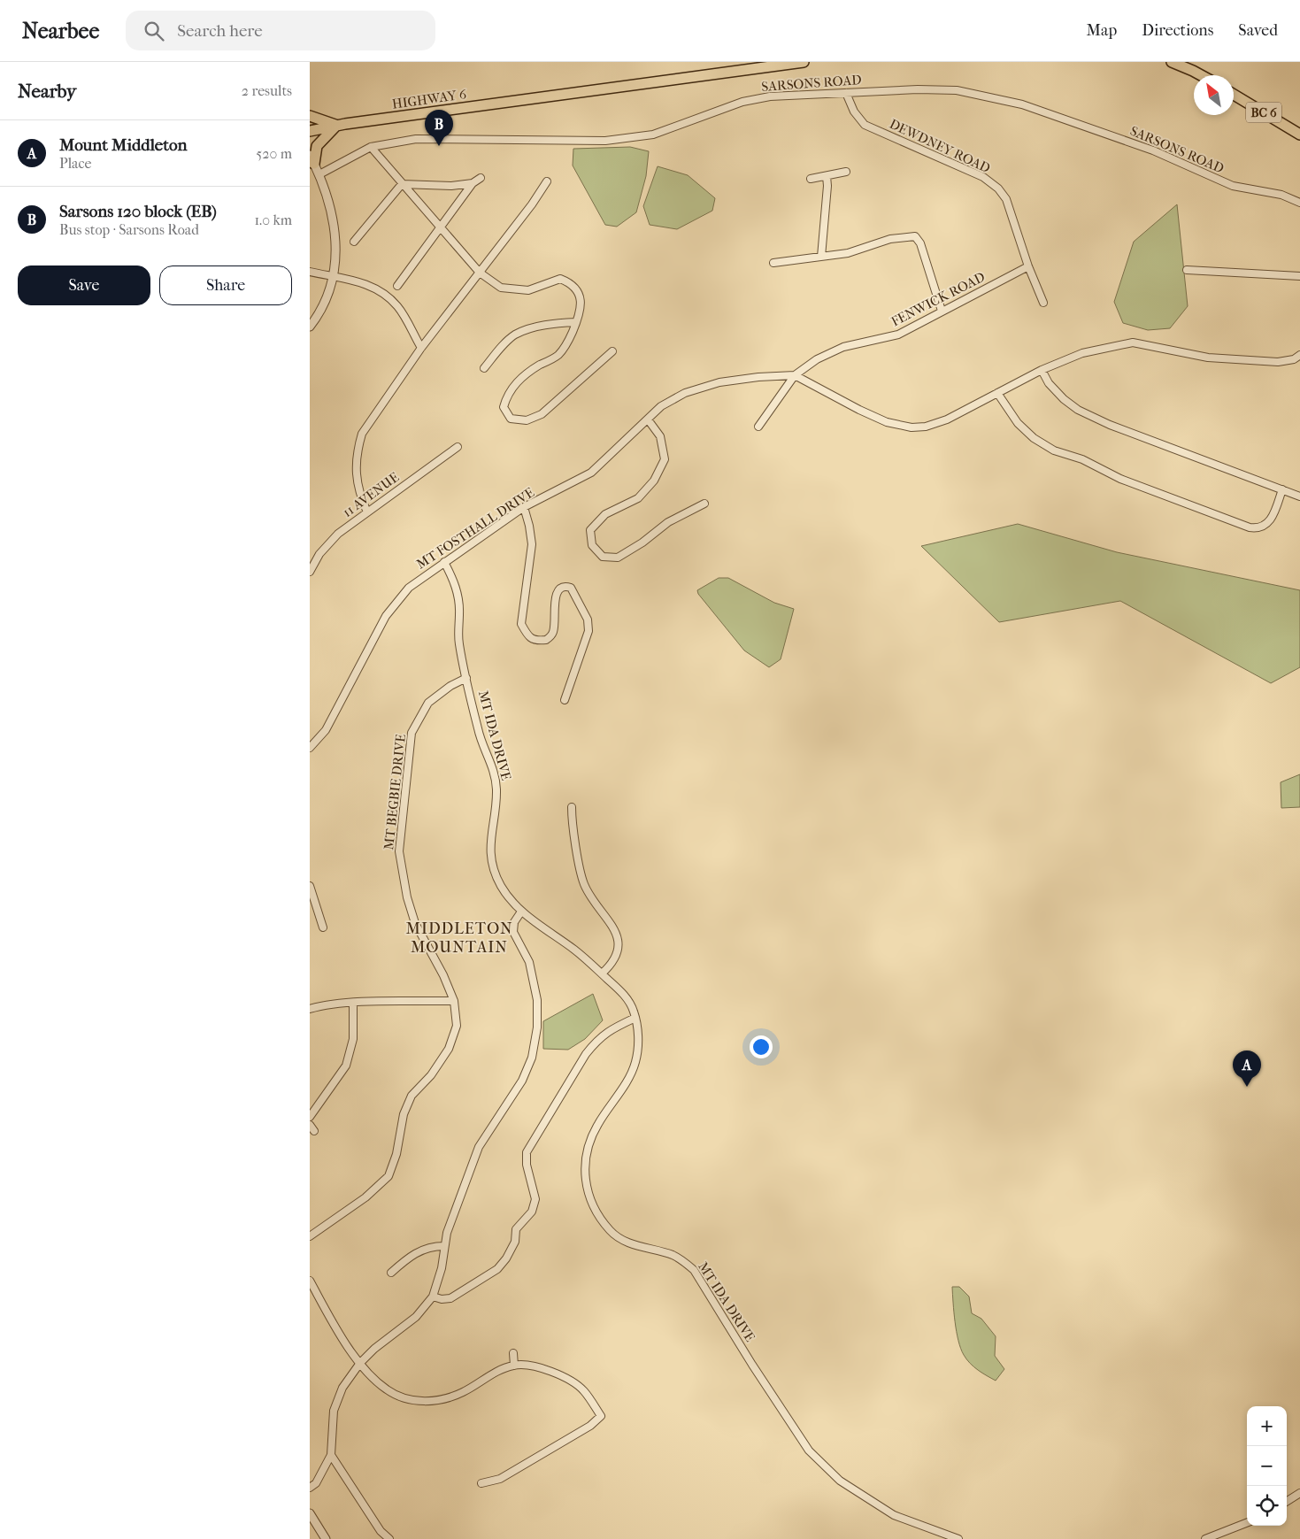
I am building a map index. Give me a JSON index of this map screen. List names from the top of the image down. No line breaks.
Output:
{"streets":{"main road":["HIGHWAY 6","BC 6"],"street":["SARSONS ROAD","DEWDNEY ROAD","FENWICK ROAD","11 AVENUE","MT FOSTHALL DRIVE","MT IDA DRIVE","MT BEGBIE DRIVE"]},"crossings":[["SARSONS ROAD","DEWDNEY ROAD"],["DEWDNEY ROAD","FENWICK ROAD"],["FENWICK ROAD","MT FOSTHALL DRIVE"],["MT FOSTHALL DRIVE","MT IDA DRIVE"],["MT IDA DRIVE","MT BEGBIE DRIVE"]],"districts":["MIDDLETON MOUNTAIN"],"north":"top left","page":{"header":"Nearbee","search":"Search here","nav":["Map","Directions","Saved"],"heading":["Nearby","2 results"],"pins":["B","A"],"list":[{"mark":"A","name":"Mount Middleton","note":"Place","value":"520 m"},{"mark":"B","name":"Sarsons 120 block (EB)","note":"Bus stop · Sarsons Road","value":"1.0 km"}],"buttons":["Save","Share"],"map_buttons":["+","−"]}}
